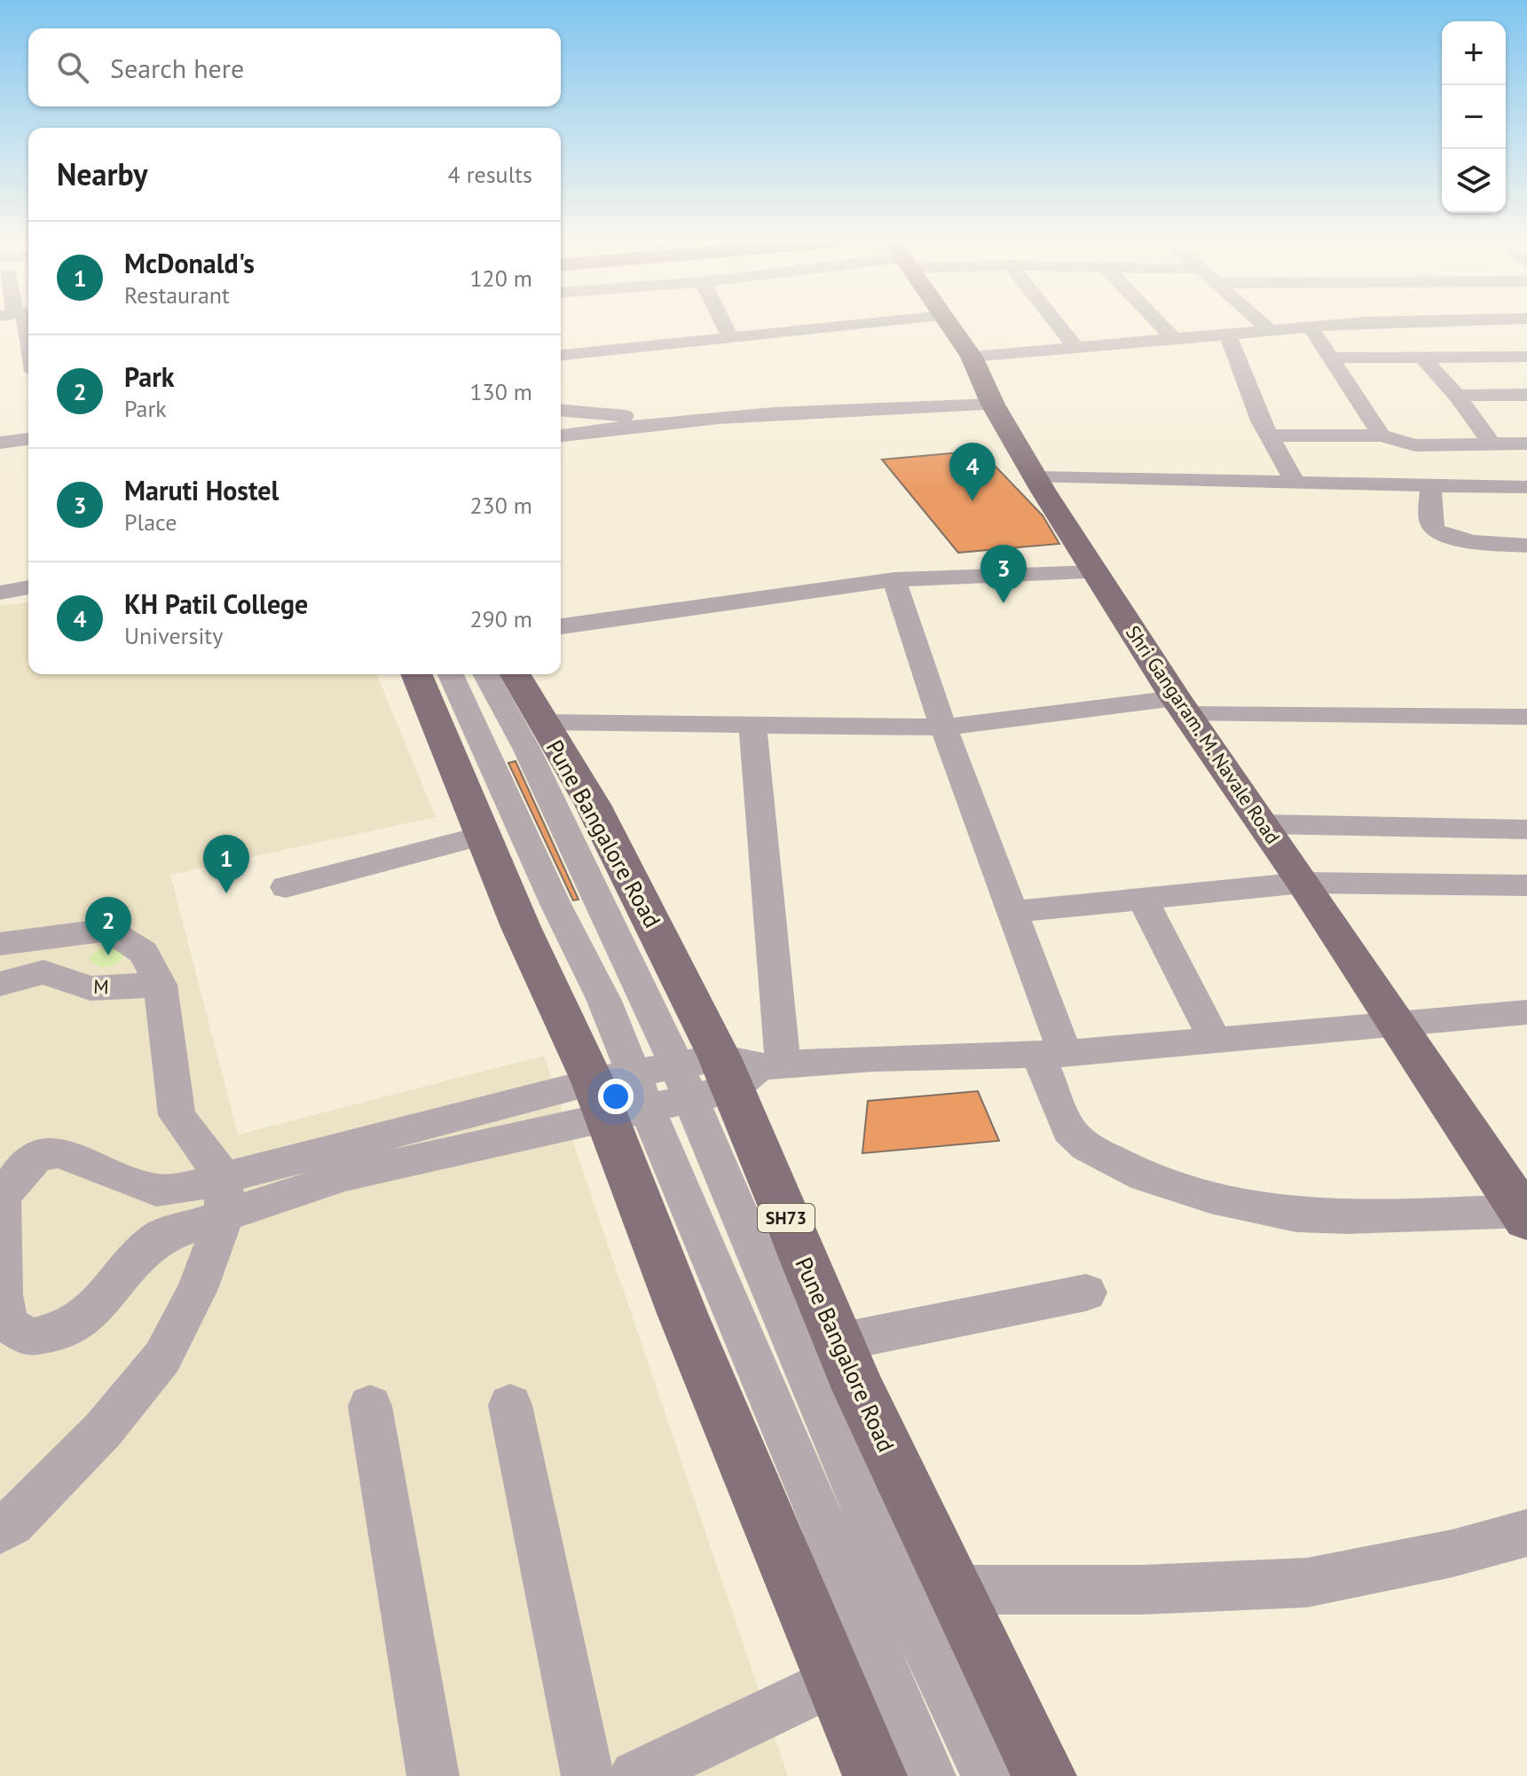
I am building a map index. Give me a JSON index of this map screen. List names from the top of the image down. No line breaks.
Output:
{"streets":{"main road":["Shri Gangaram. M. Navale Road","Pune Bangalore Road","SH73"]},"page":{"map_buttons":["+","−"],"search":"Search here","heading":["Nearby","4 results"],"list":[{"mark":"1","name":"McDonald's","note":"Restaurant","value":"120 m"},{"mark":"2","name":"Park","note":"Park","value":"130 m"},{"mark":"3","name":"Maruti Hostel","note":"Place","value":"230 m"},{"mark":"4","name":"KH Patil College","note":"University","value":"290 m"}],"pins":["4","3","1","2"]}}
